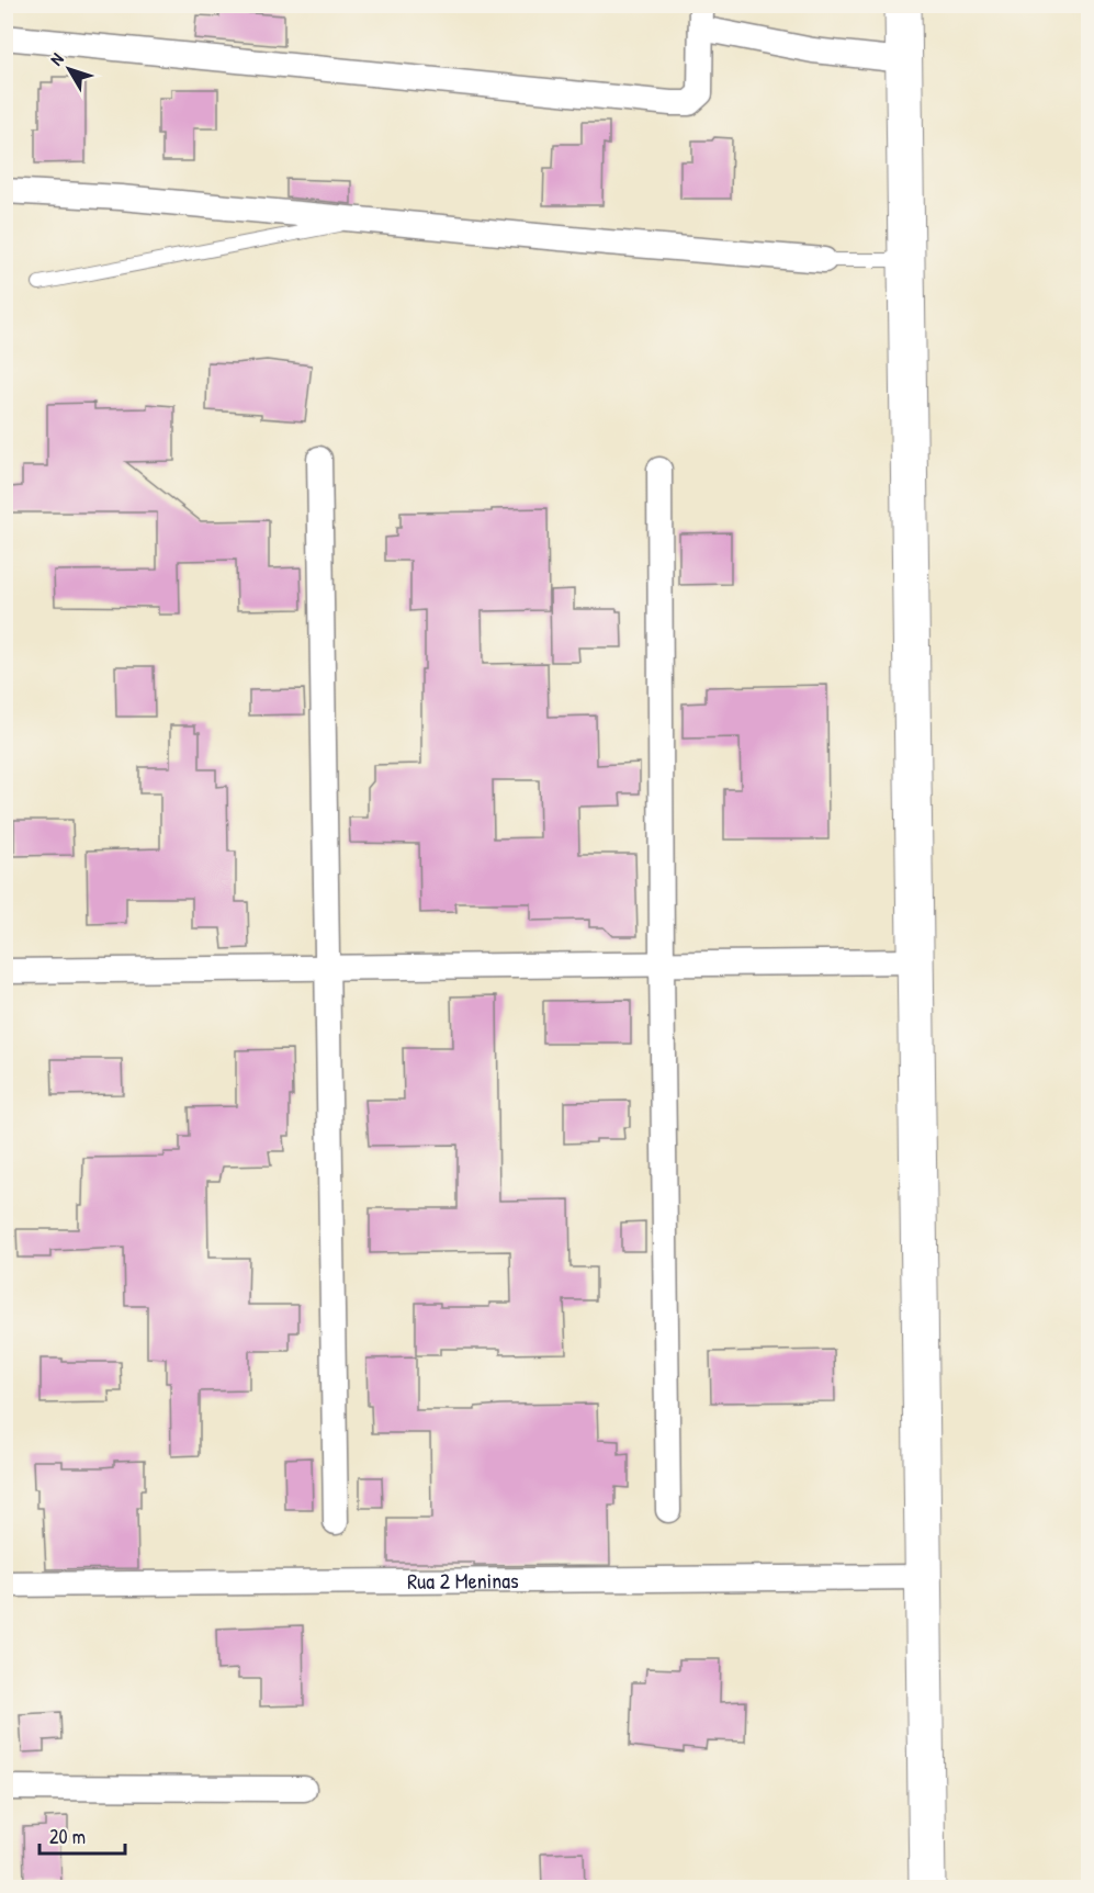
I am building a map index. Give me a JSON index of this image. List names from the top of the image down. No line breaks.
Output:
{"streets":{"street":["Rua 2 Meninas"]},"scale_bar":"20 m","north":"top left"}
